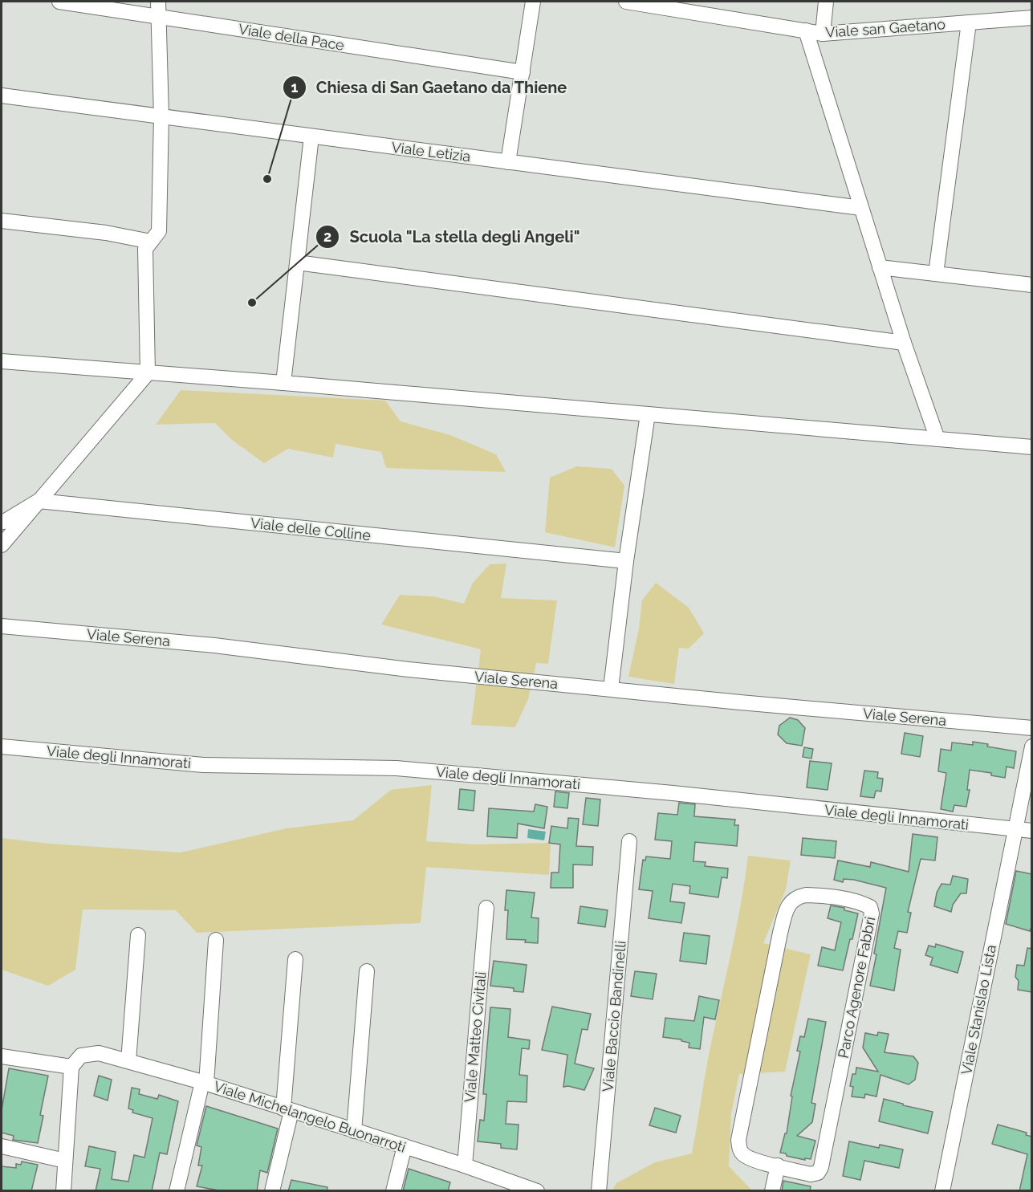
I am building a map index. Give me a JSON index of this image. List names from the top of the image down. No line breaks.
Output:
{"streets":{"street":["Viale san Gaetano","Viale della Pace","Viale Letizia","Viale delle Colline","Viale Serena","Viale degli Innamorati","Parco Agenore Fabbri","Viale Stanislao Lista","Viale Baccio Bandinelli","Viale Matteo Civitali","Viale Michelangelo Buonarroti"]},"crossings":[["Viale degli Innamorati","Viale Stanislao Lista"],["Viale Matteo Civitali","Viale Michelangelo Buonarroti"]],"places":["Chiesa di San Gaetano da Thiene","Scuola \"La stella degli Angeli\""]}
